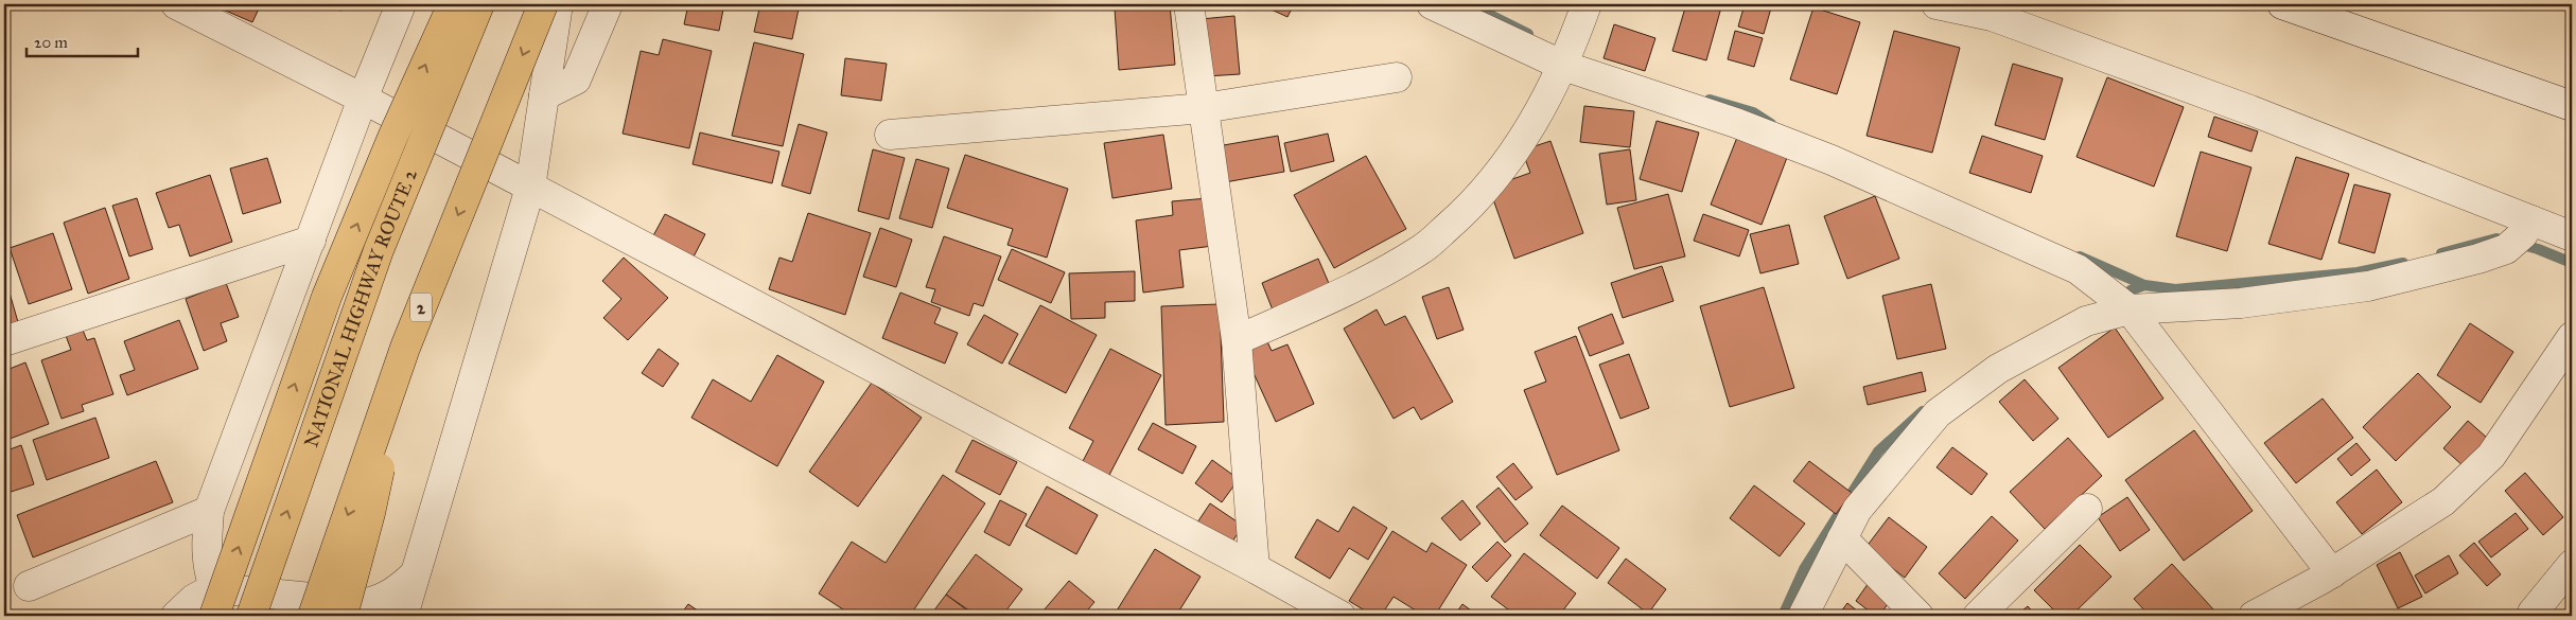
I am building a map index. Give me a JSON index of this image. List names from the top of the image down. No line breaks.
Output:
{"streets":{"highway":["2","NATIONAL HIGHWAY ROUTE 2"]},"scale_bar":"20 m"}
